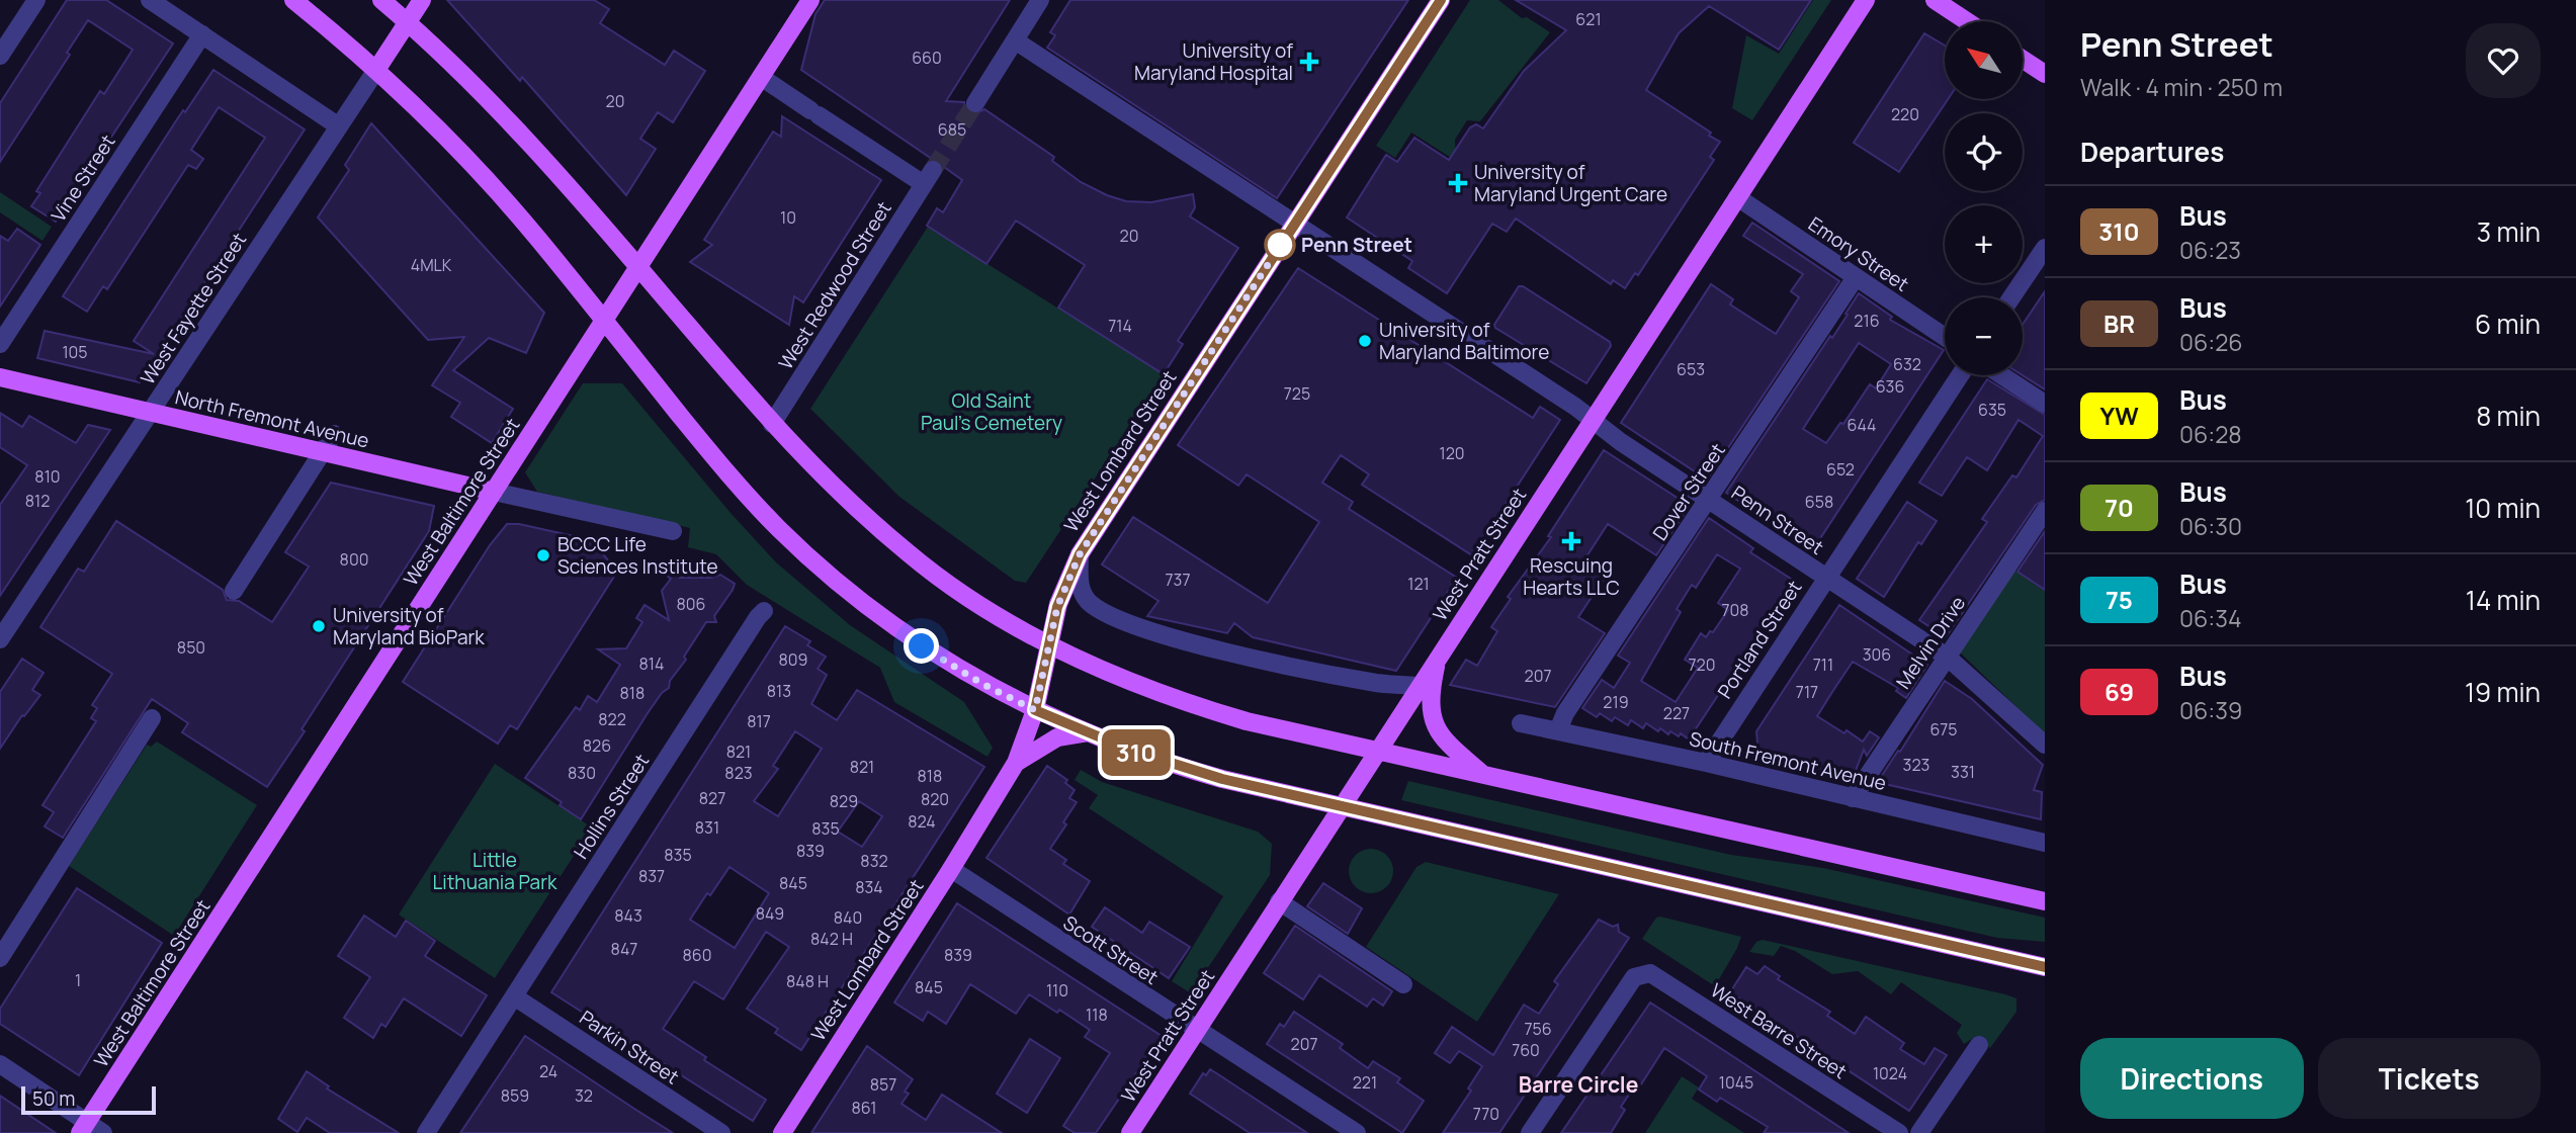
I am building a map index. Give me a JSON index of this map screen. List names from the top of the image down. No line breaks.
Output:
{"streets":{"main road":["West Fayette Street","North Fremont Avenue","West Lombard Street","West Baltimore Street","West Pratt Street"],"street":["Vine Street","Emory Street","West Redwood Street","Dover Street","Penn Street","Portland Street","Melvin Drive","South Fremont Avenue","Hollins Street","Scott Street","West Barre Street","Parkin Street"]},"crossings":[["Emory Street","Dover Street"],["Emory Street","West Pratt Street"],["West Redwood Street","West Baltimore Street"],["West Fayette Street","North Fremont Avenue"],["North Fremont Avenue","West Baltimore Street"],["West Lombard Street","Penn Street"],["West Lombard Street","Scott Street"],["Dover Street","Penn Street"],["Dover Street","South Fremont Avenue"],["Penn Street","West Pratt Street"],["Penn Street","Portland Street"],["Penn Street","Melvin Drive"],["West Pratt Street","Scott Street"],["Portland Street","South Fremont Avenue"],["Melvin Drive","South Fremont Avenue"],["Hollins Street","Parkin Street"]],"districts":["Barre Circle"],"parks":["Old Saint Paul's Cemetery","Little Lithuania Park"],"places":{"health":["University of Maryland Hospital","University of Maryland Urgent Care","Rescuing Hearts LLC"],"other":["Penn Street","University of Maryland Baltimore","BCCC Life Sciences Institute","University of Maryland BioPark"]},"lines":["bus line 310"],"house_numbers":["621","660","20","220","685","10","20","4MLK","216","714","105","632","653","636","725","635","644","120","652","810","812","658","800","737","121","806","708","850","306","809","814","720","711","207","813","717","818","219","227","822","817","675","826","821","323","821","331","830","823","818","827","820","829","824","831","835","839","835","832","837","845","834","849","843","840","842 H","847","860","839","1","848 H","845","110","118","756","207","760","24","1024","221","1045","857","859","32","861","770"],"scale_bar":"50 m","north":"top left","page":{"on_map":"310","heading":[["Penn Street","Walk · 4 min · 250 m"],"Departures"],"map_buttons":["+","−"],"list":[{"mark":"310","name":"Bus","note":"06:23","value":"3 min"},{"mark":"BR","name":"Bus","note":"06:26","value":"6 min"},{"mark":"YW","name":"Bus","note":"06:28","value":"8 min"},{"mark":"70","name":"Bus","note":"06:30","value":"10 min"},{"mark":"75","name":"Bus","note":"06:34","value":"14 min"},{"mark":"69","name":"Bus","note":"06:39","value":"19 min"}],"buttons":["Directions","Tickets"],"scale":"50 m"}}
